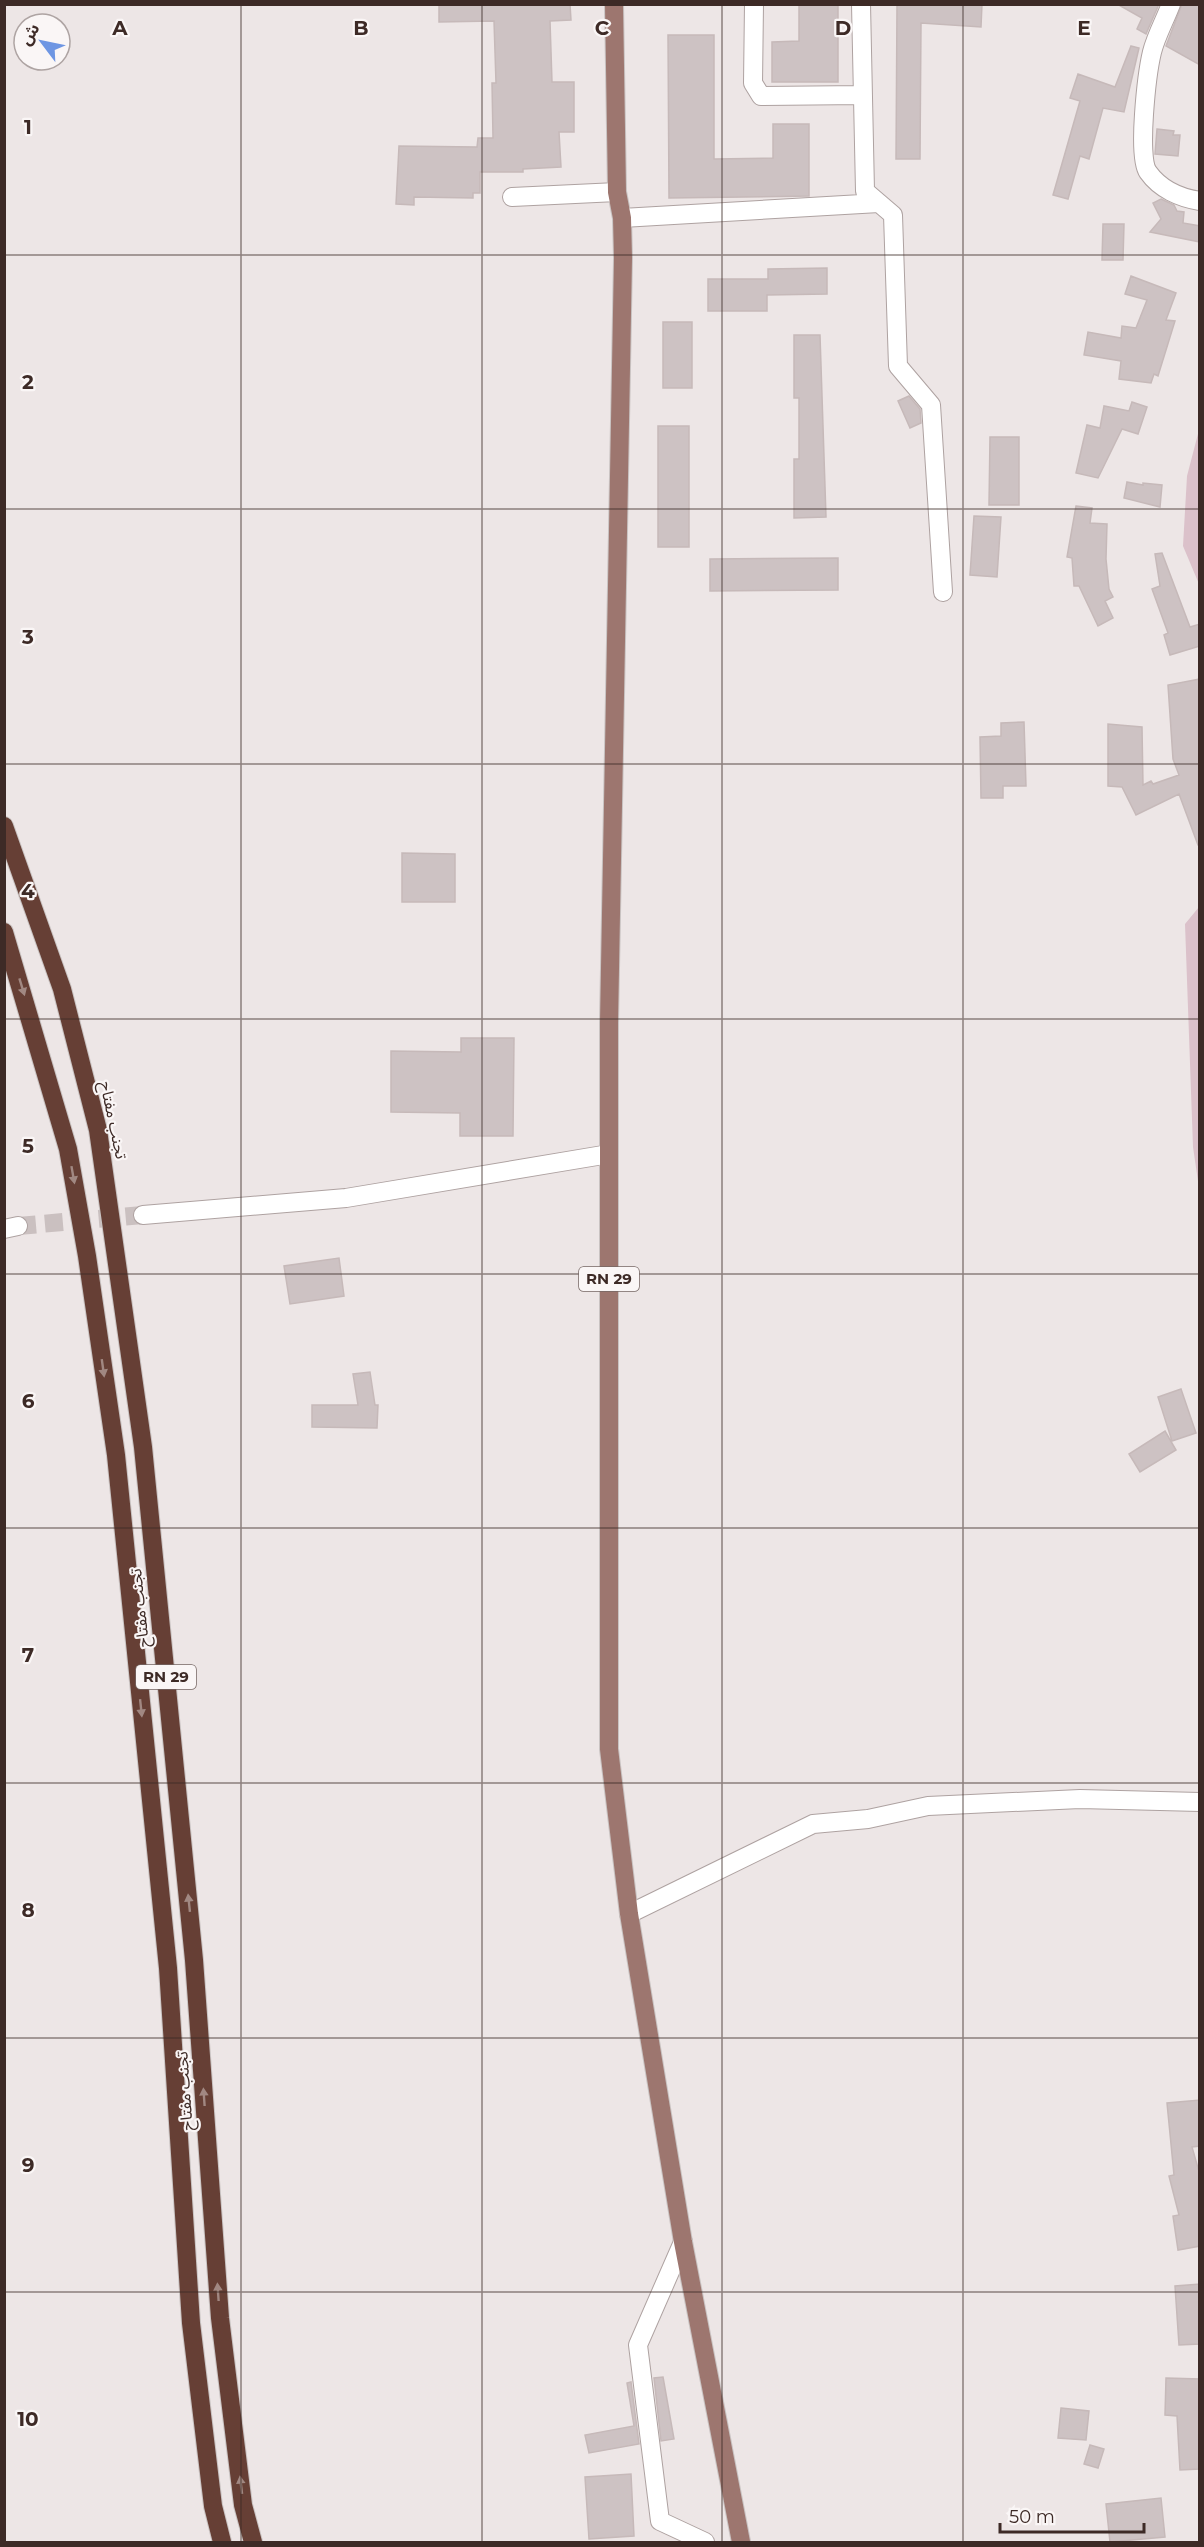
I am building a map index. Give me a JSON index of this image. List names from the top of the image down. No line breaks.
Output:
{"streets":{"highway":["تجنب مفتاح","RN 29"]},"scale_bar":"50 m","north":"top left","grid":{"columns":["A","B","C","D","E"],"rows":["1","2","3","4","5","6","7","8","9","10"]}}
